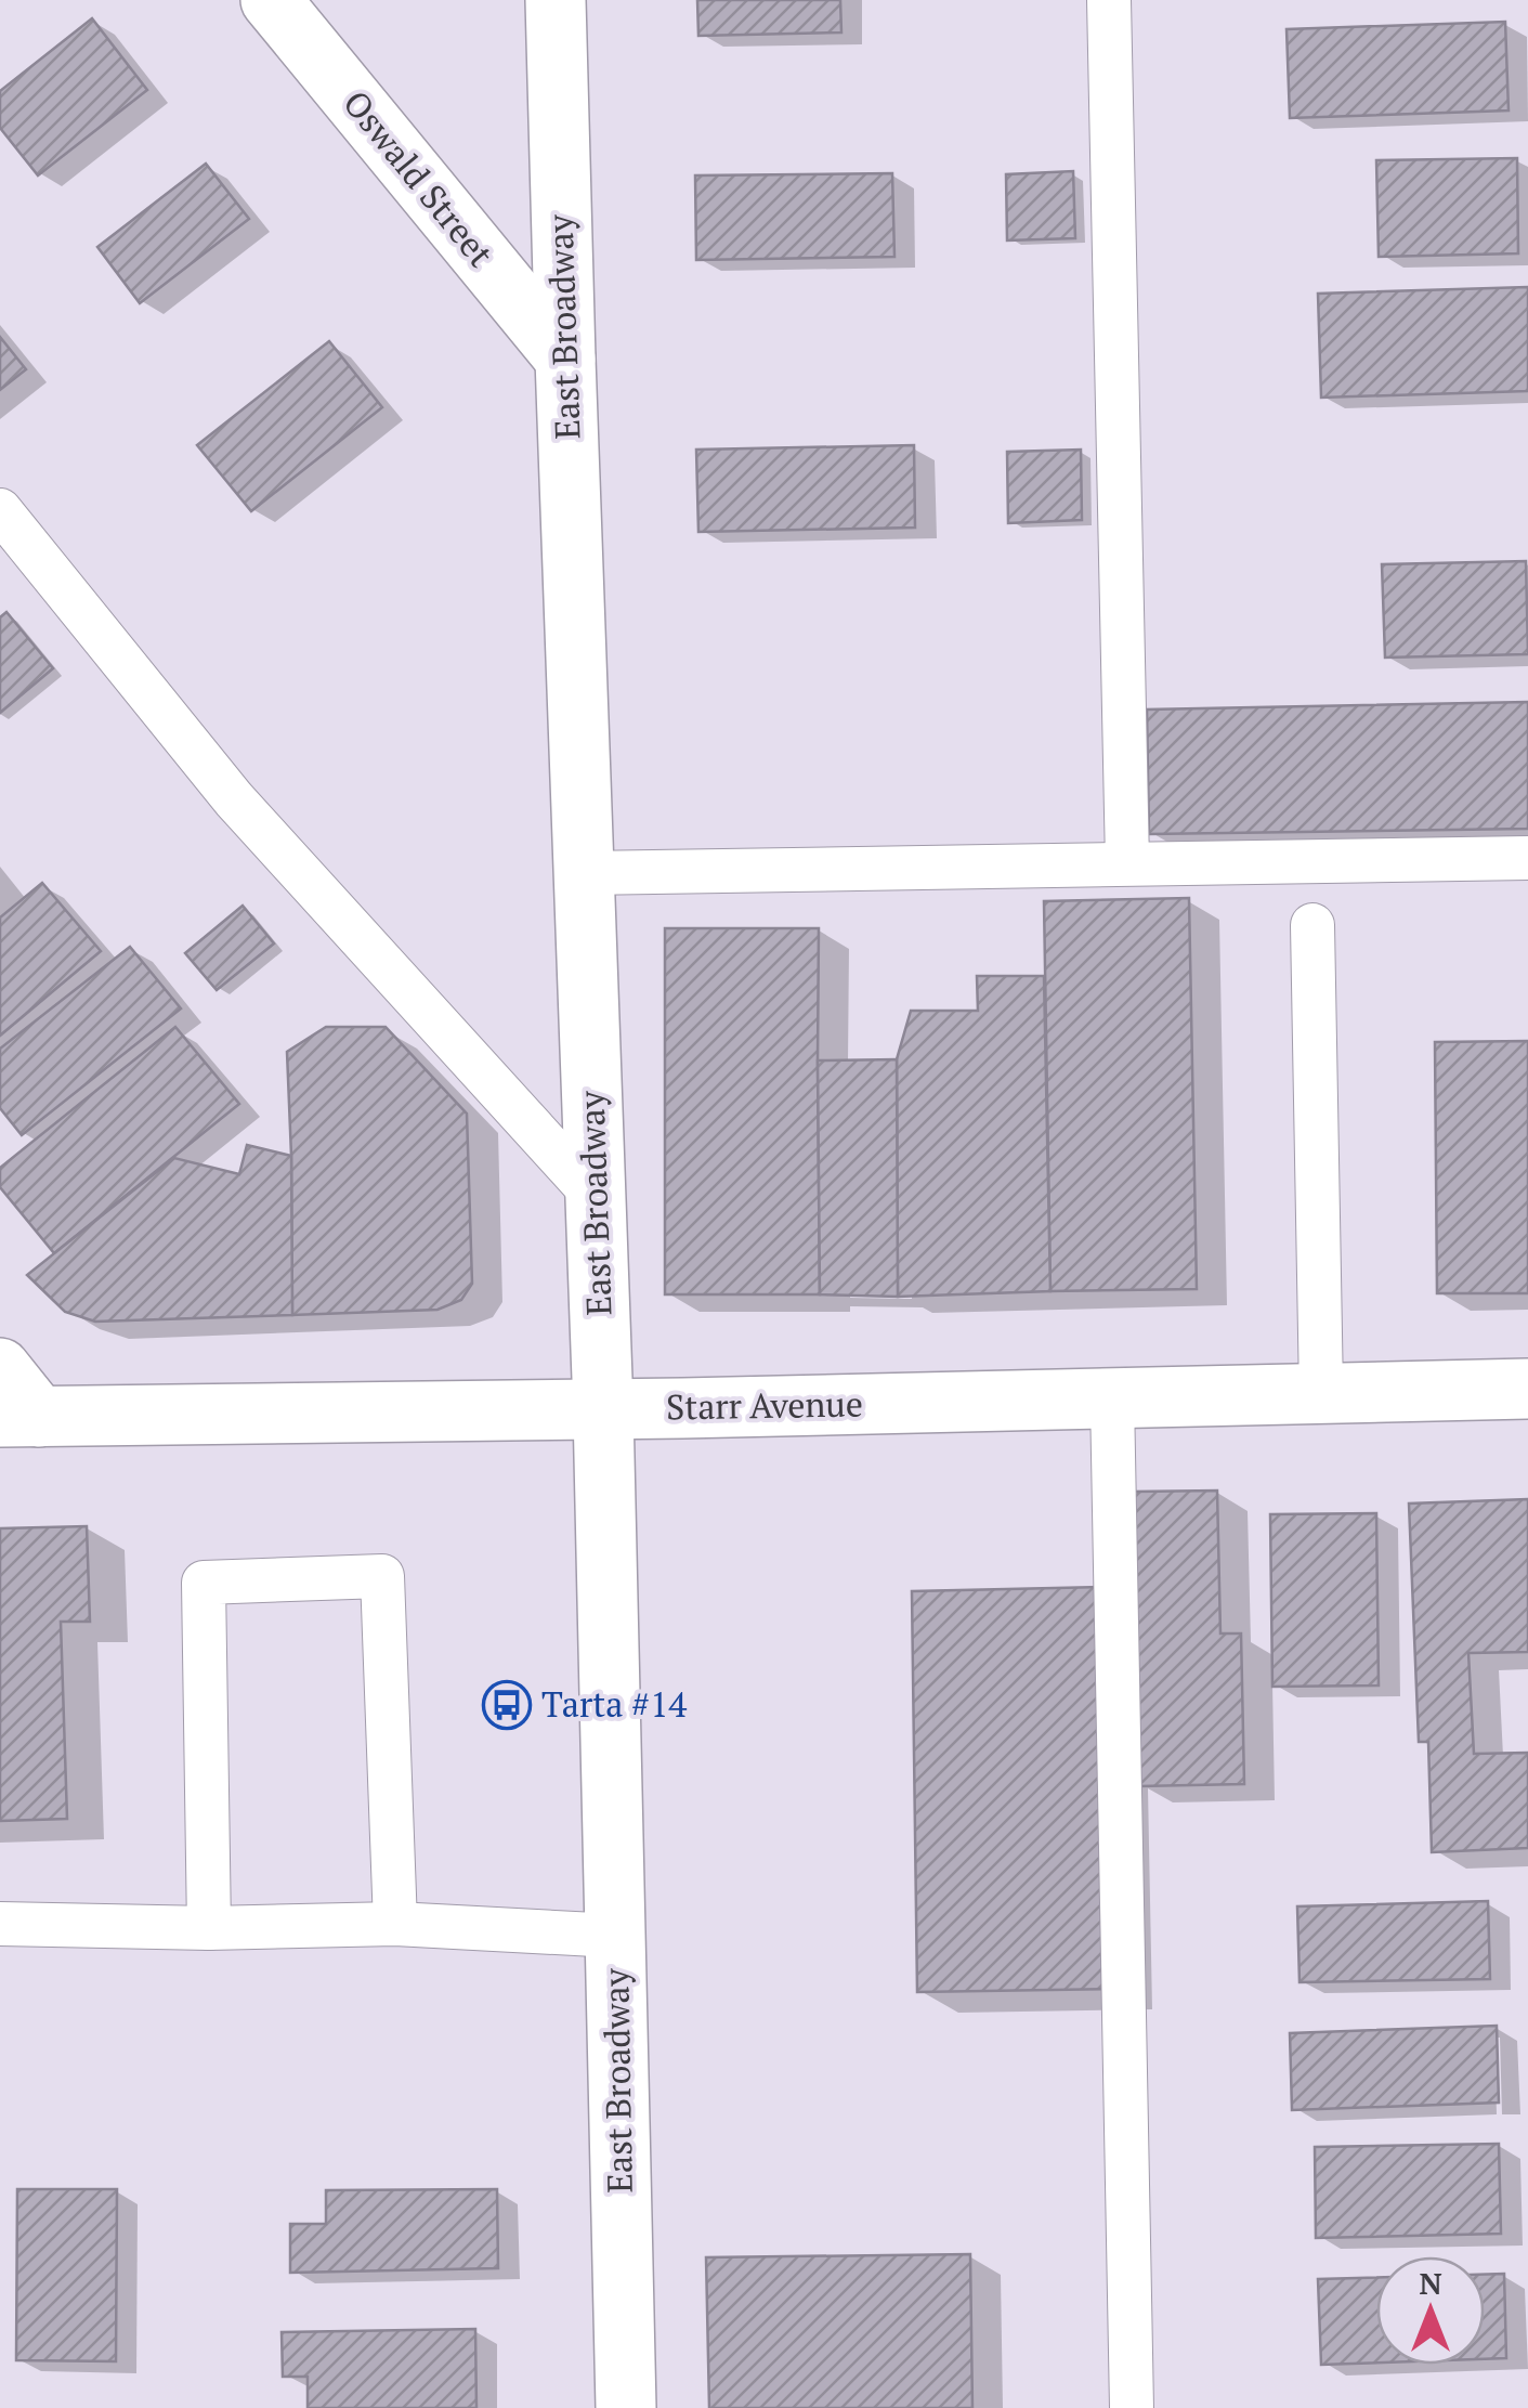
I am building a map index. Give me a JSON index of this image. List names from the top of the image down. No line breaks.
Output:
{"streets":{"street":["Oswald Street","East Broadway","Starr Avenue"]},"crossings":[["Oswald Street","East Broadway"],["East Broadway","Starr Avenue"]],"places":{"bus stop":["Tarta #14"]},"north":"top"}
